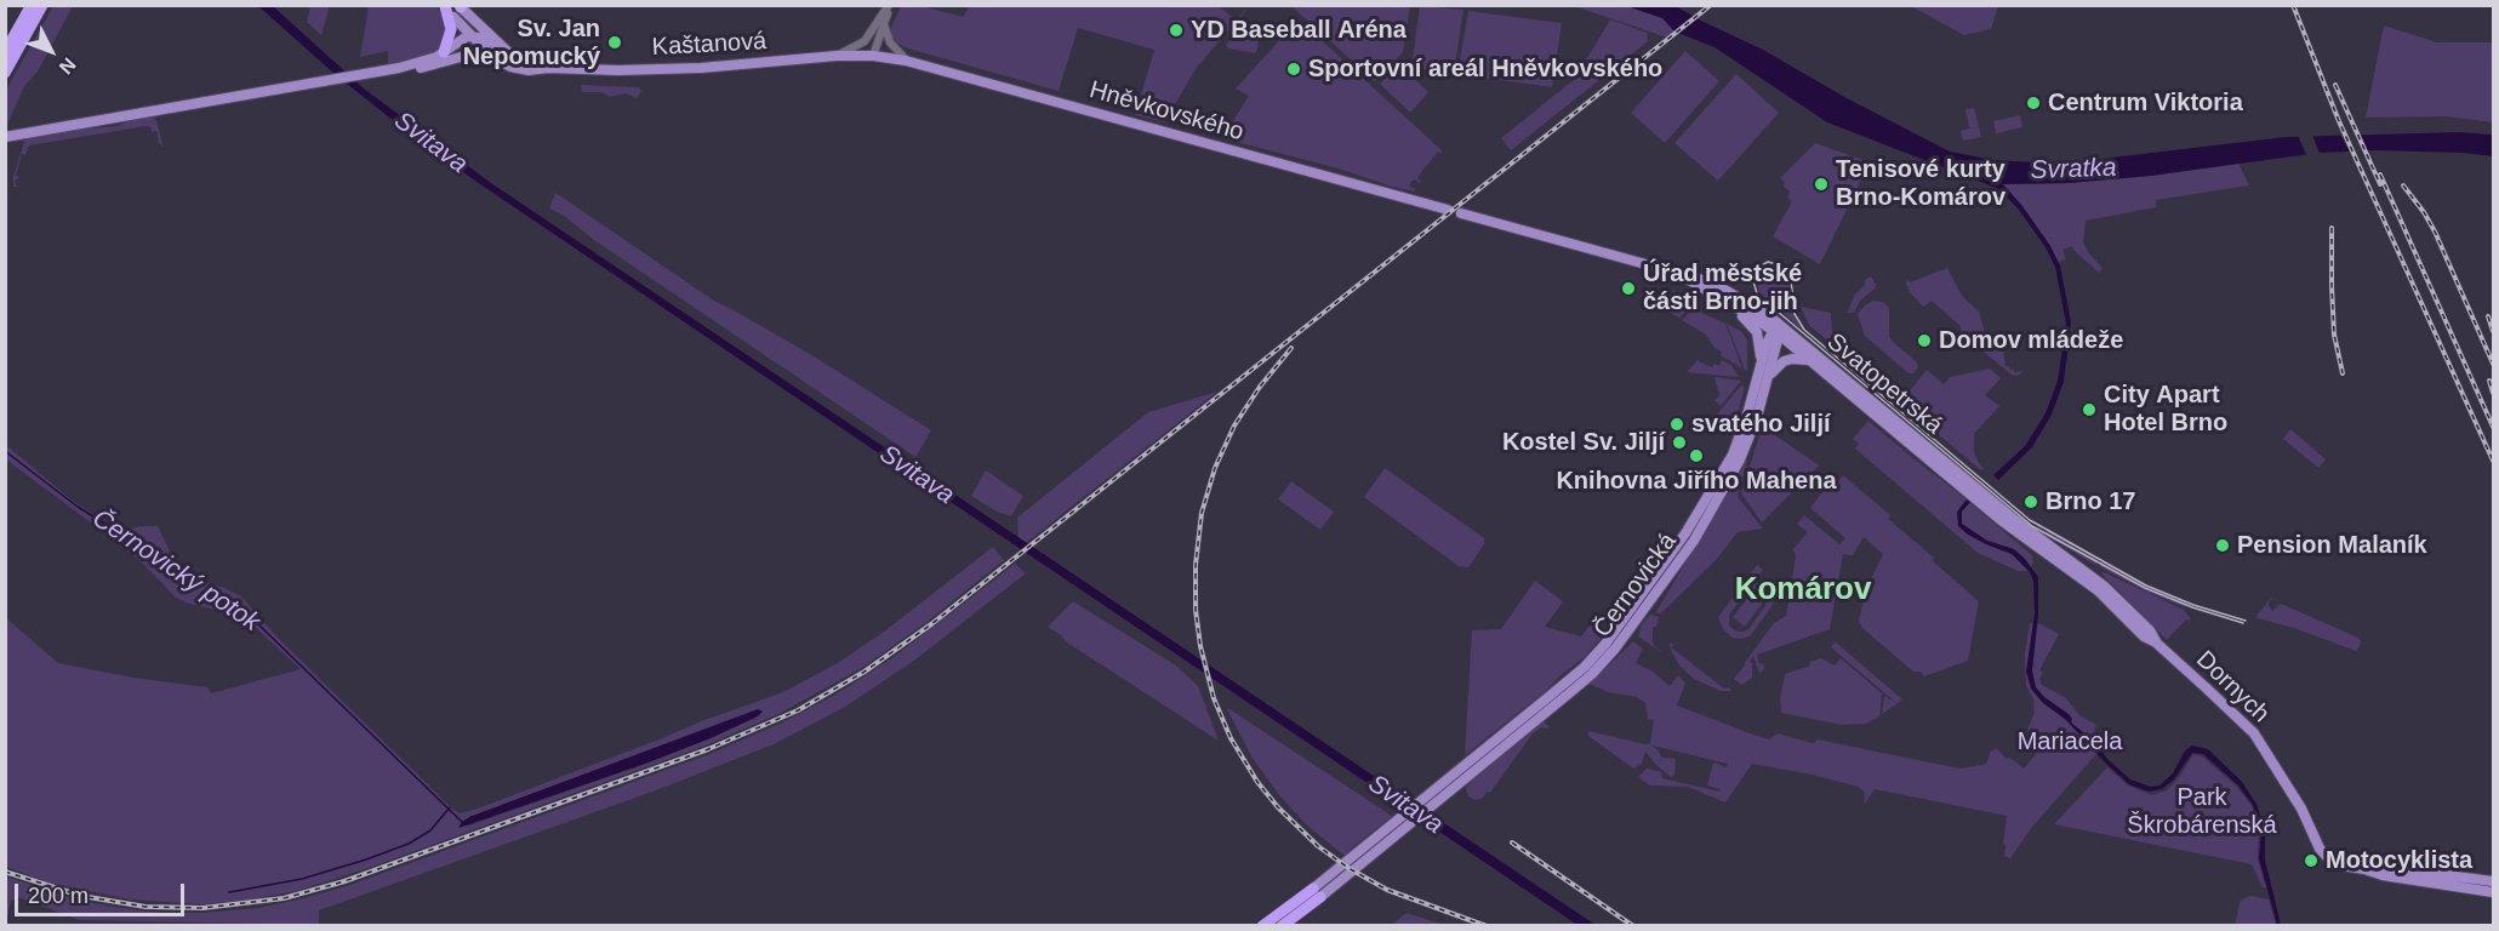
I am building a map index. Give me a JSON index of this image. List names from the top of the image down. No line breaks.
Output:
{"streets":{"main road":["Kaštanová","Hněvkovského","Svatopetrská","Černovická","Dornych"]},"crossings":[["Kaštanová","Hněvkovského"],["Svatopetrská","Dornych"]],"districts":["Komárov"],"water":["Svitava","Svratka","Černovický potok"],"parks":["Mariacela","Park Škrobárenská"],"places":["YD Baseball Aréna","Sv. Jan Nepomucký","Sportovní areál Hněvkovského","Centrum Viktoria","Tenisové kurty Brno-Komárov","Úřad městské části Brno-jih","Domov mládeže","City Apart Hotel Brno","svatého Jiljí","Kostel Sv. Jiljí","Knihovna Jiřího Mahena","Brno 17","Pension Malaník","Motocyklista"],"scale_bar":"200 m","north":"bottom right"}
